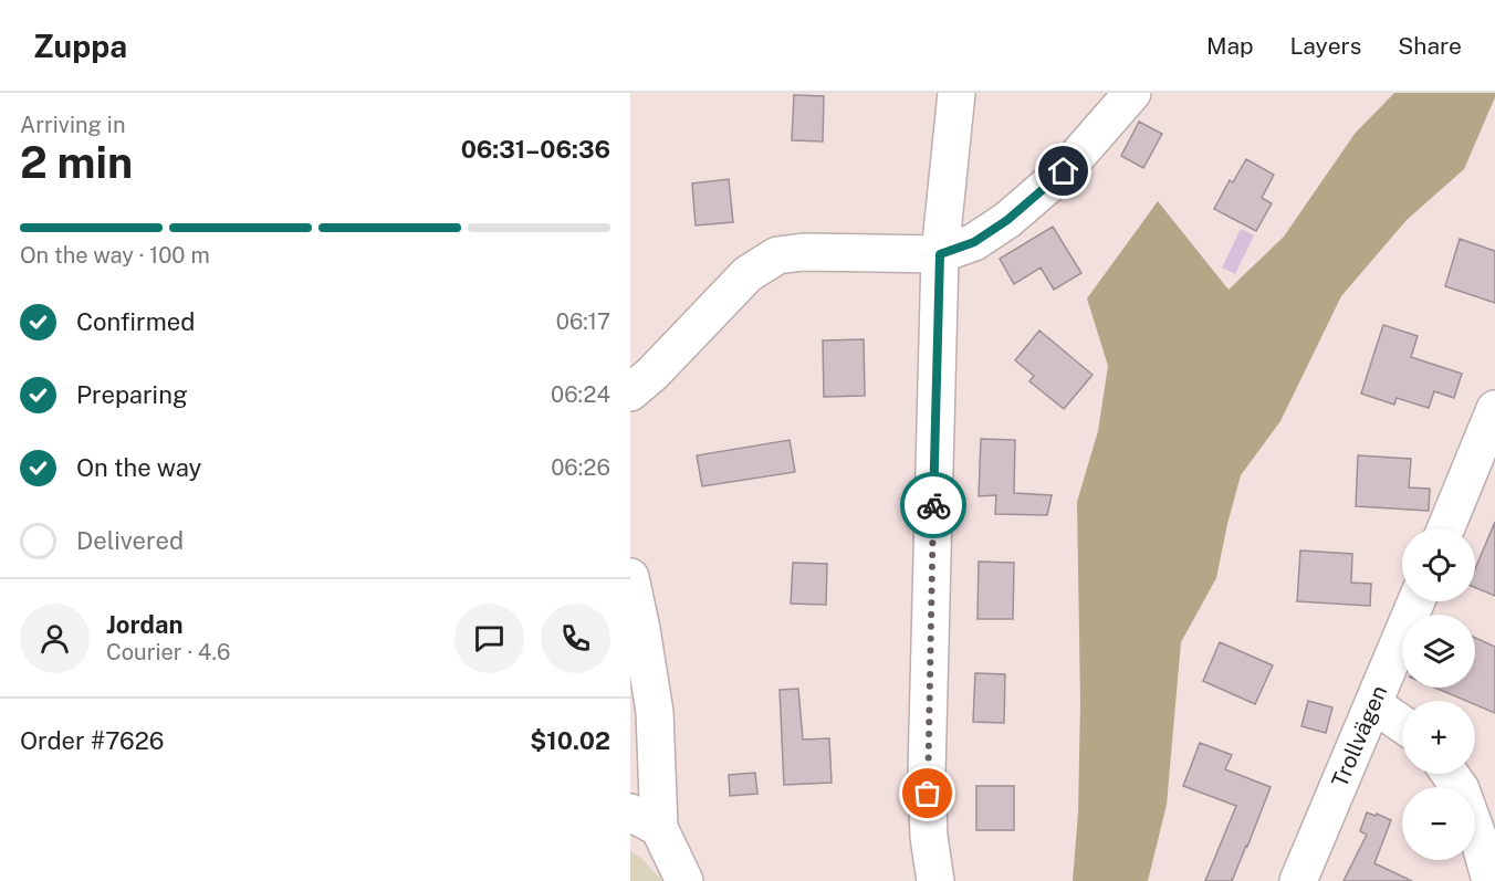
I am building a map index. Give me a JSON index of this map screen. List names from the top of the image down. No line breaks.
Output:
{"streets":{"street":["Trollvägen"]},"page":{"header":"Zuppa","nav":["Map","Layers","Share"],"heading":["2 min","Arriving in","06:31–06:36"],"panel":["Jordan","Courier · 4.6","Order #7626","$10.02"],"bar":"On the way · 100 m","list":[["Confirmed","06:17"],["Preparing","06:24"],["On the way","06:26"],"Delivered"],"map_buttons":["+","−"]}}
